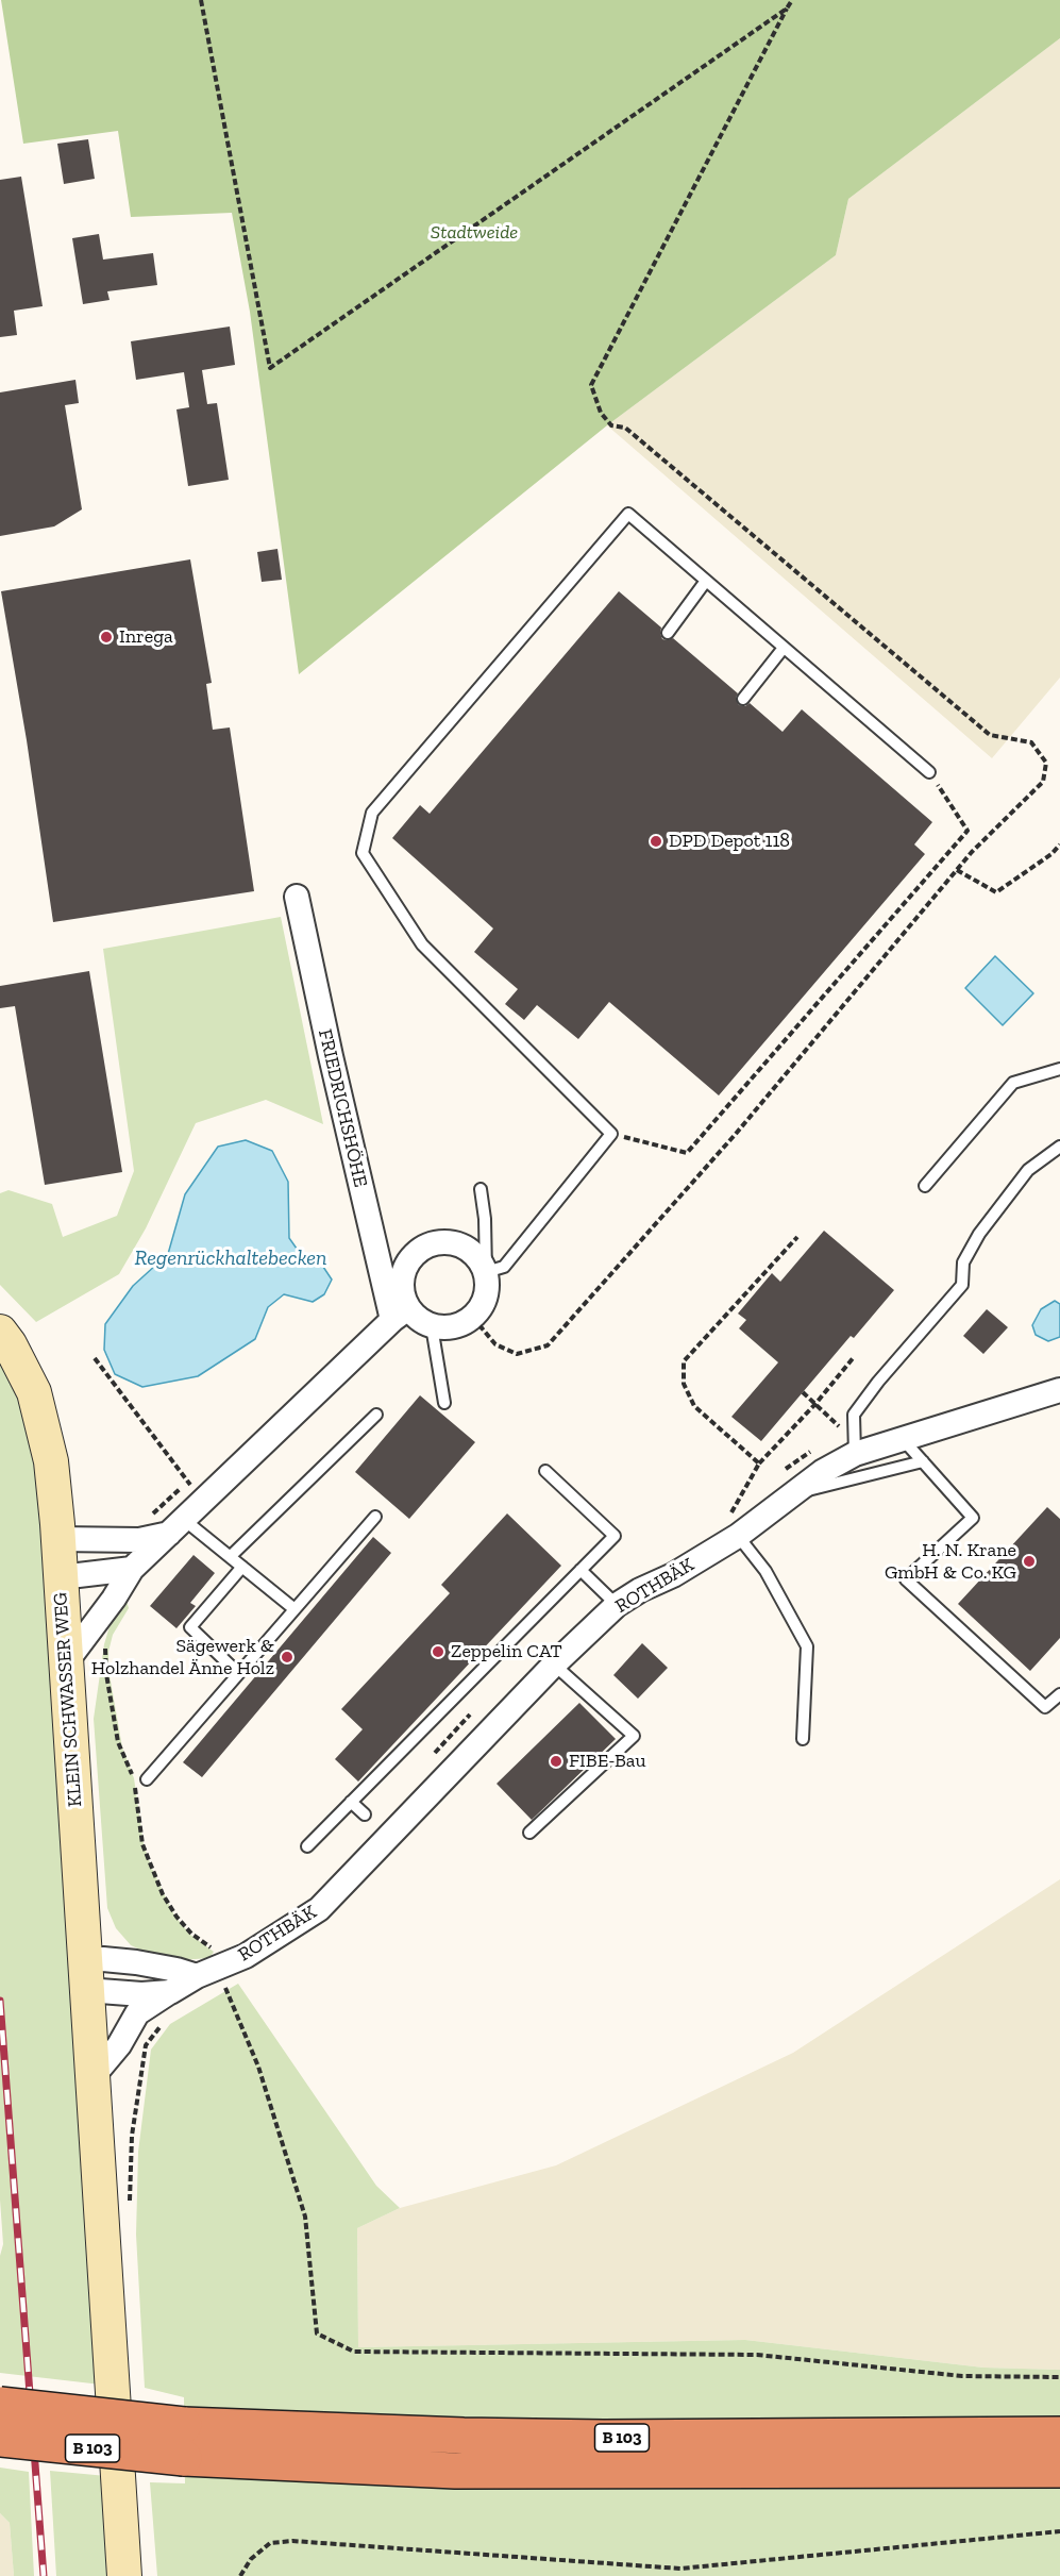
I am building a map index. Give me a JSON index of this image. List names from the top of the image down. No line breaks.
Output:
{"streets":{"highway":["B 103"],"street":["FRIEDRICHSHÖHE","ROTHBÄK","KLEIN SCHWASSER WEG"]},"crossings":[["ROTHBÄK","KLEIN SCHWASSER WEG"]],"water":["Regenrückhaltebecken"],"parks":["Stadtweide"],"places":["Inrega","DPD Depot 118","H. N. Krane GmbH & Co. KG","Zeppelin CAT","Sägewerk & Holzhandel Änne Holz","FIBE-Bau"]}
